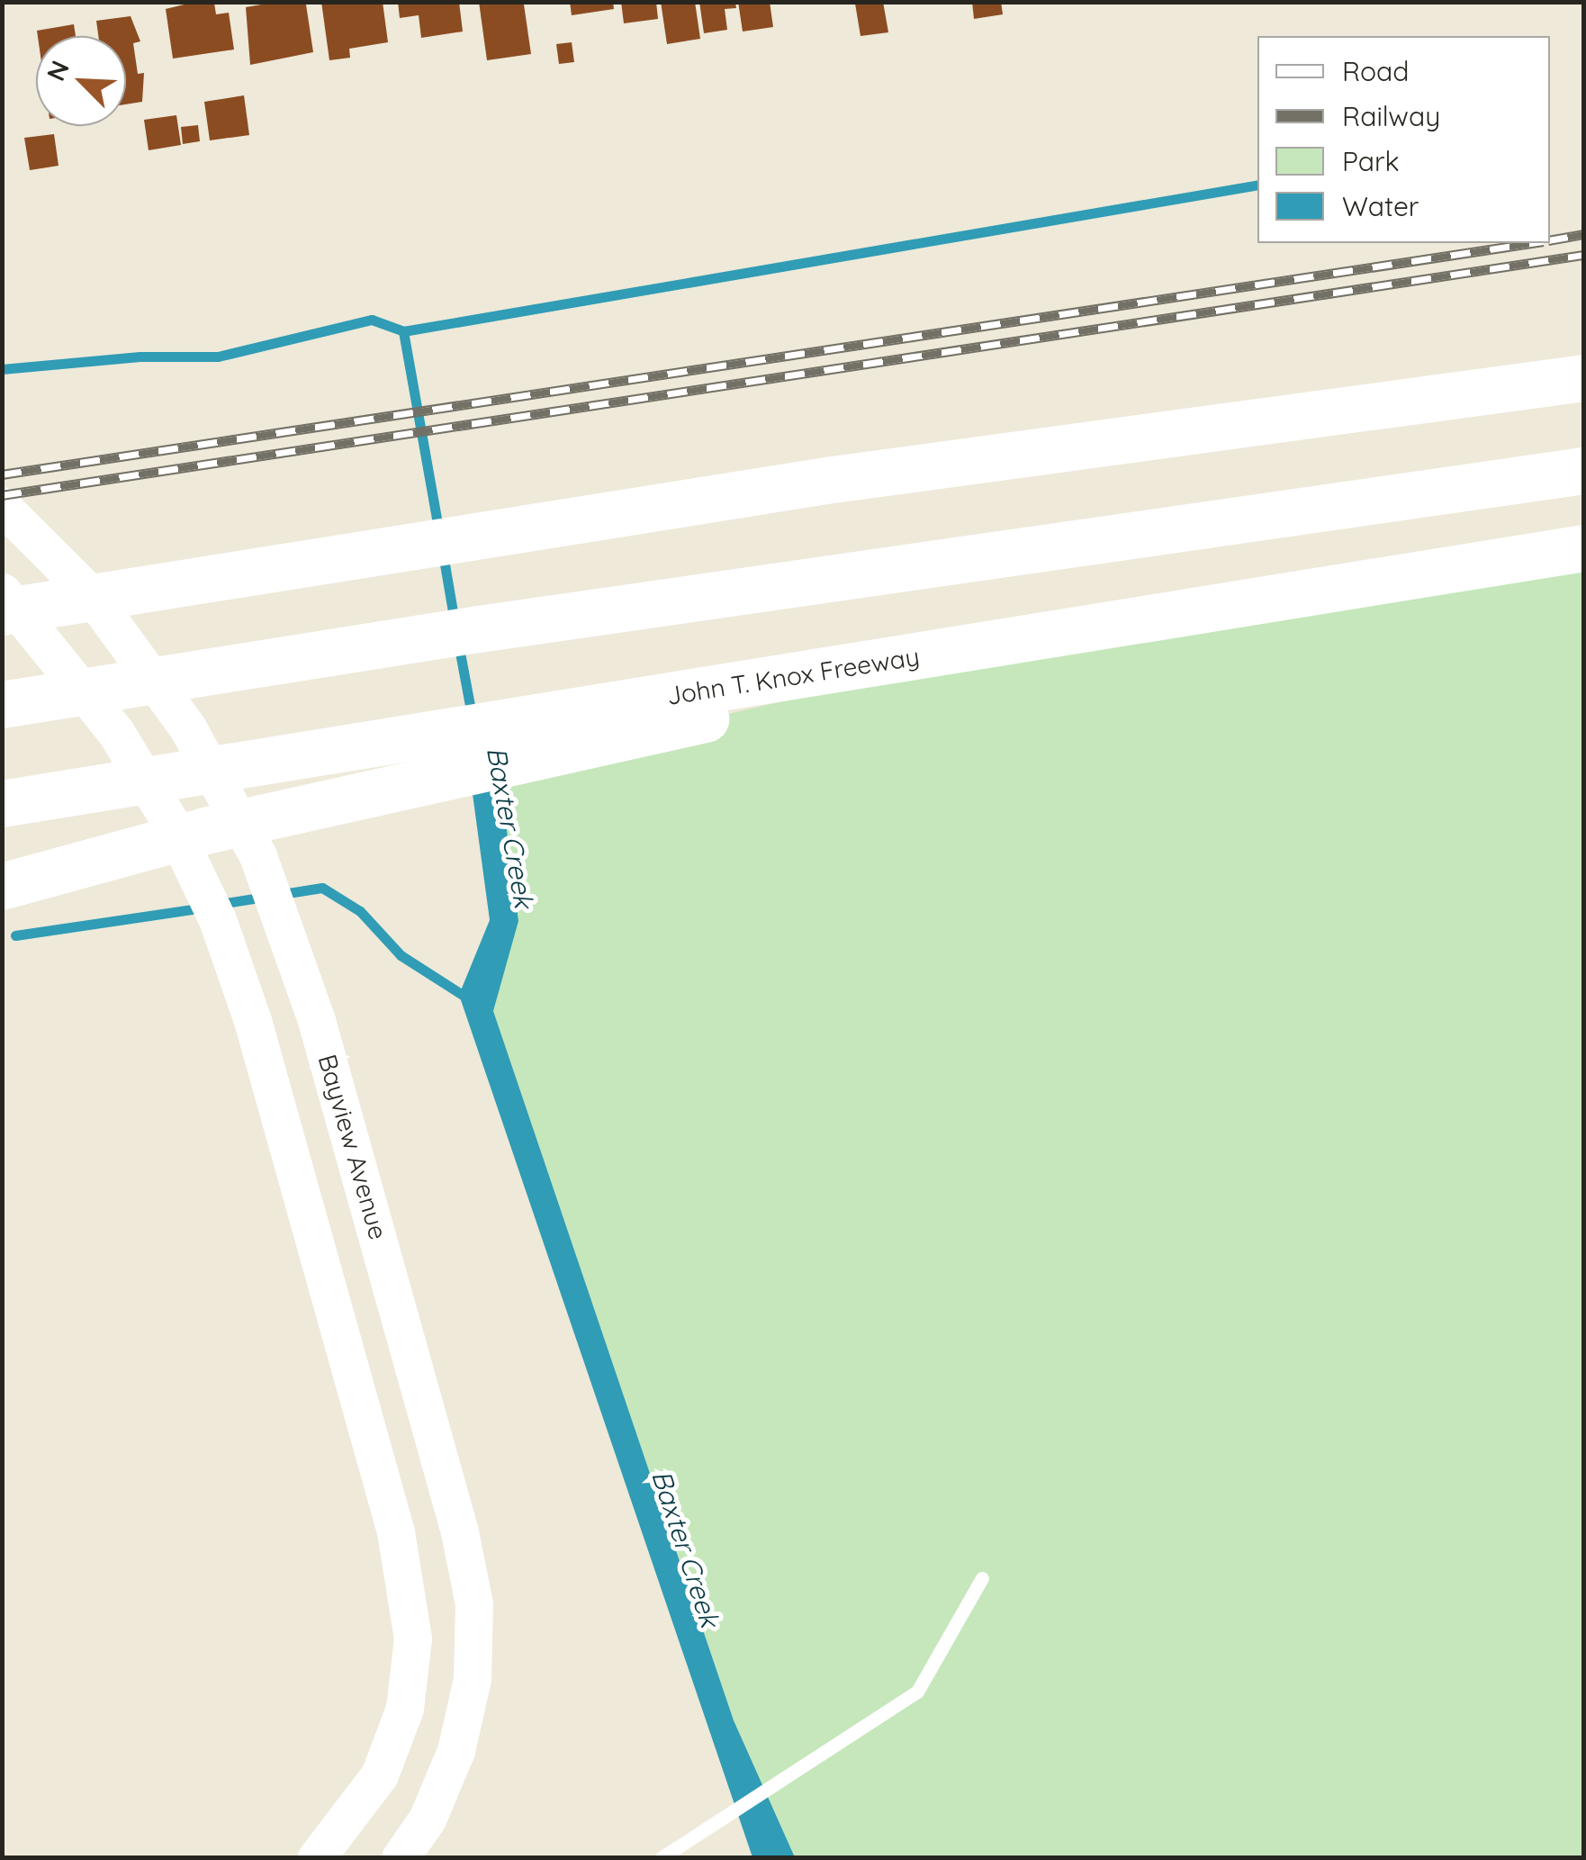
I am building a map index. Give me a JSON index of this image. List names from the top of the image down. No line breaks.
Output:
{"streets":{"highway":["John T. Knox Freeway"],"street":["Bayview Avenue"]},"water":["Baxter Creek"],"legend":["Road","Railway","Park","Water"],"north":"top left"}
